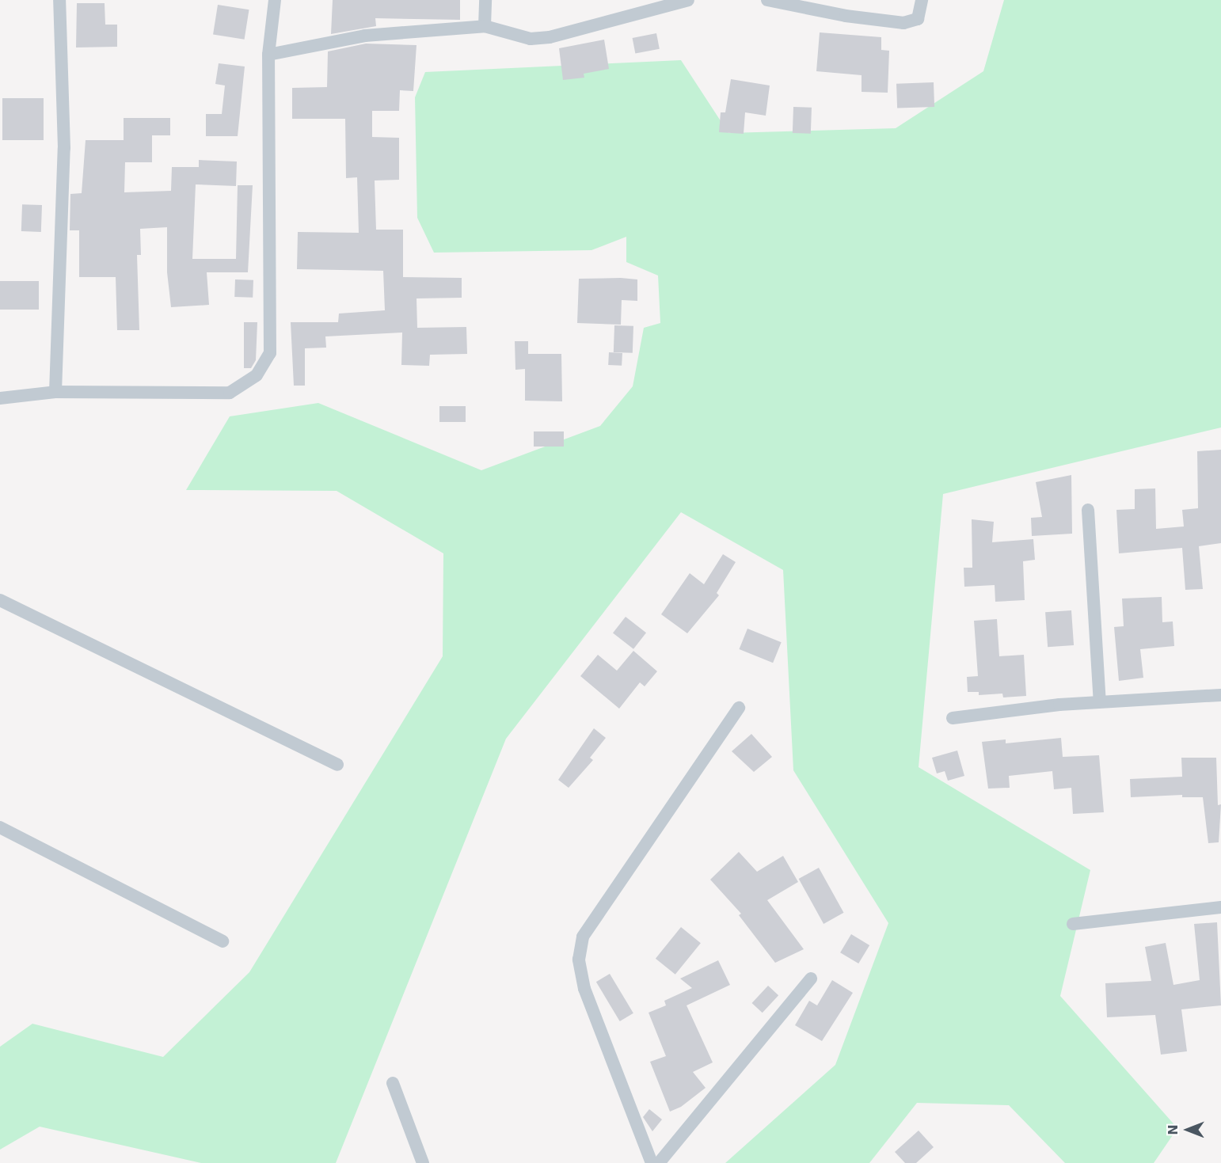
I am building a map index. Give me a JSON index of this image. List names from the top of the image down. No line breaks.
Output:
{"north":"left"}
